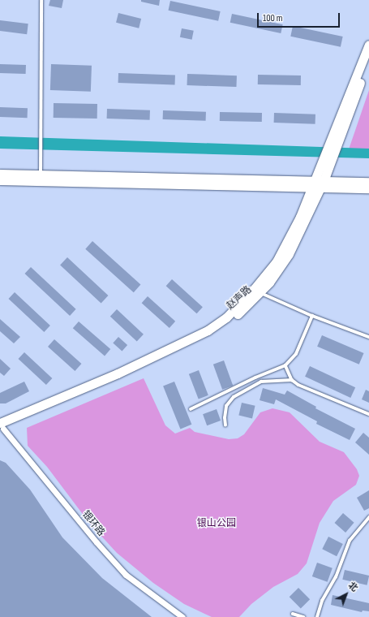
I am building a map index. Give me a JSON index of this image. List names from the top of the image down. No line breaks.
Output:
{"streets":{"street":["赵声路","银环路"]},"crossings":[["赵声路","银环路"]],"parks":["银山公园"],"scale_bar":"100 m","north":"top right"}
